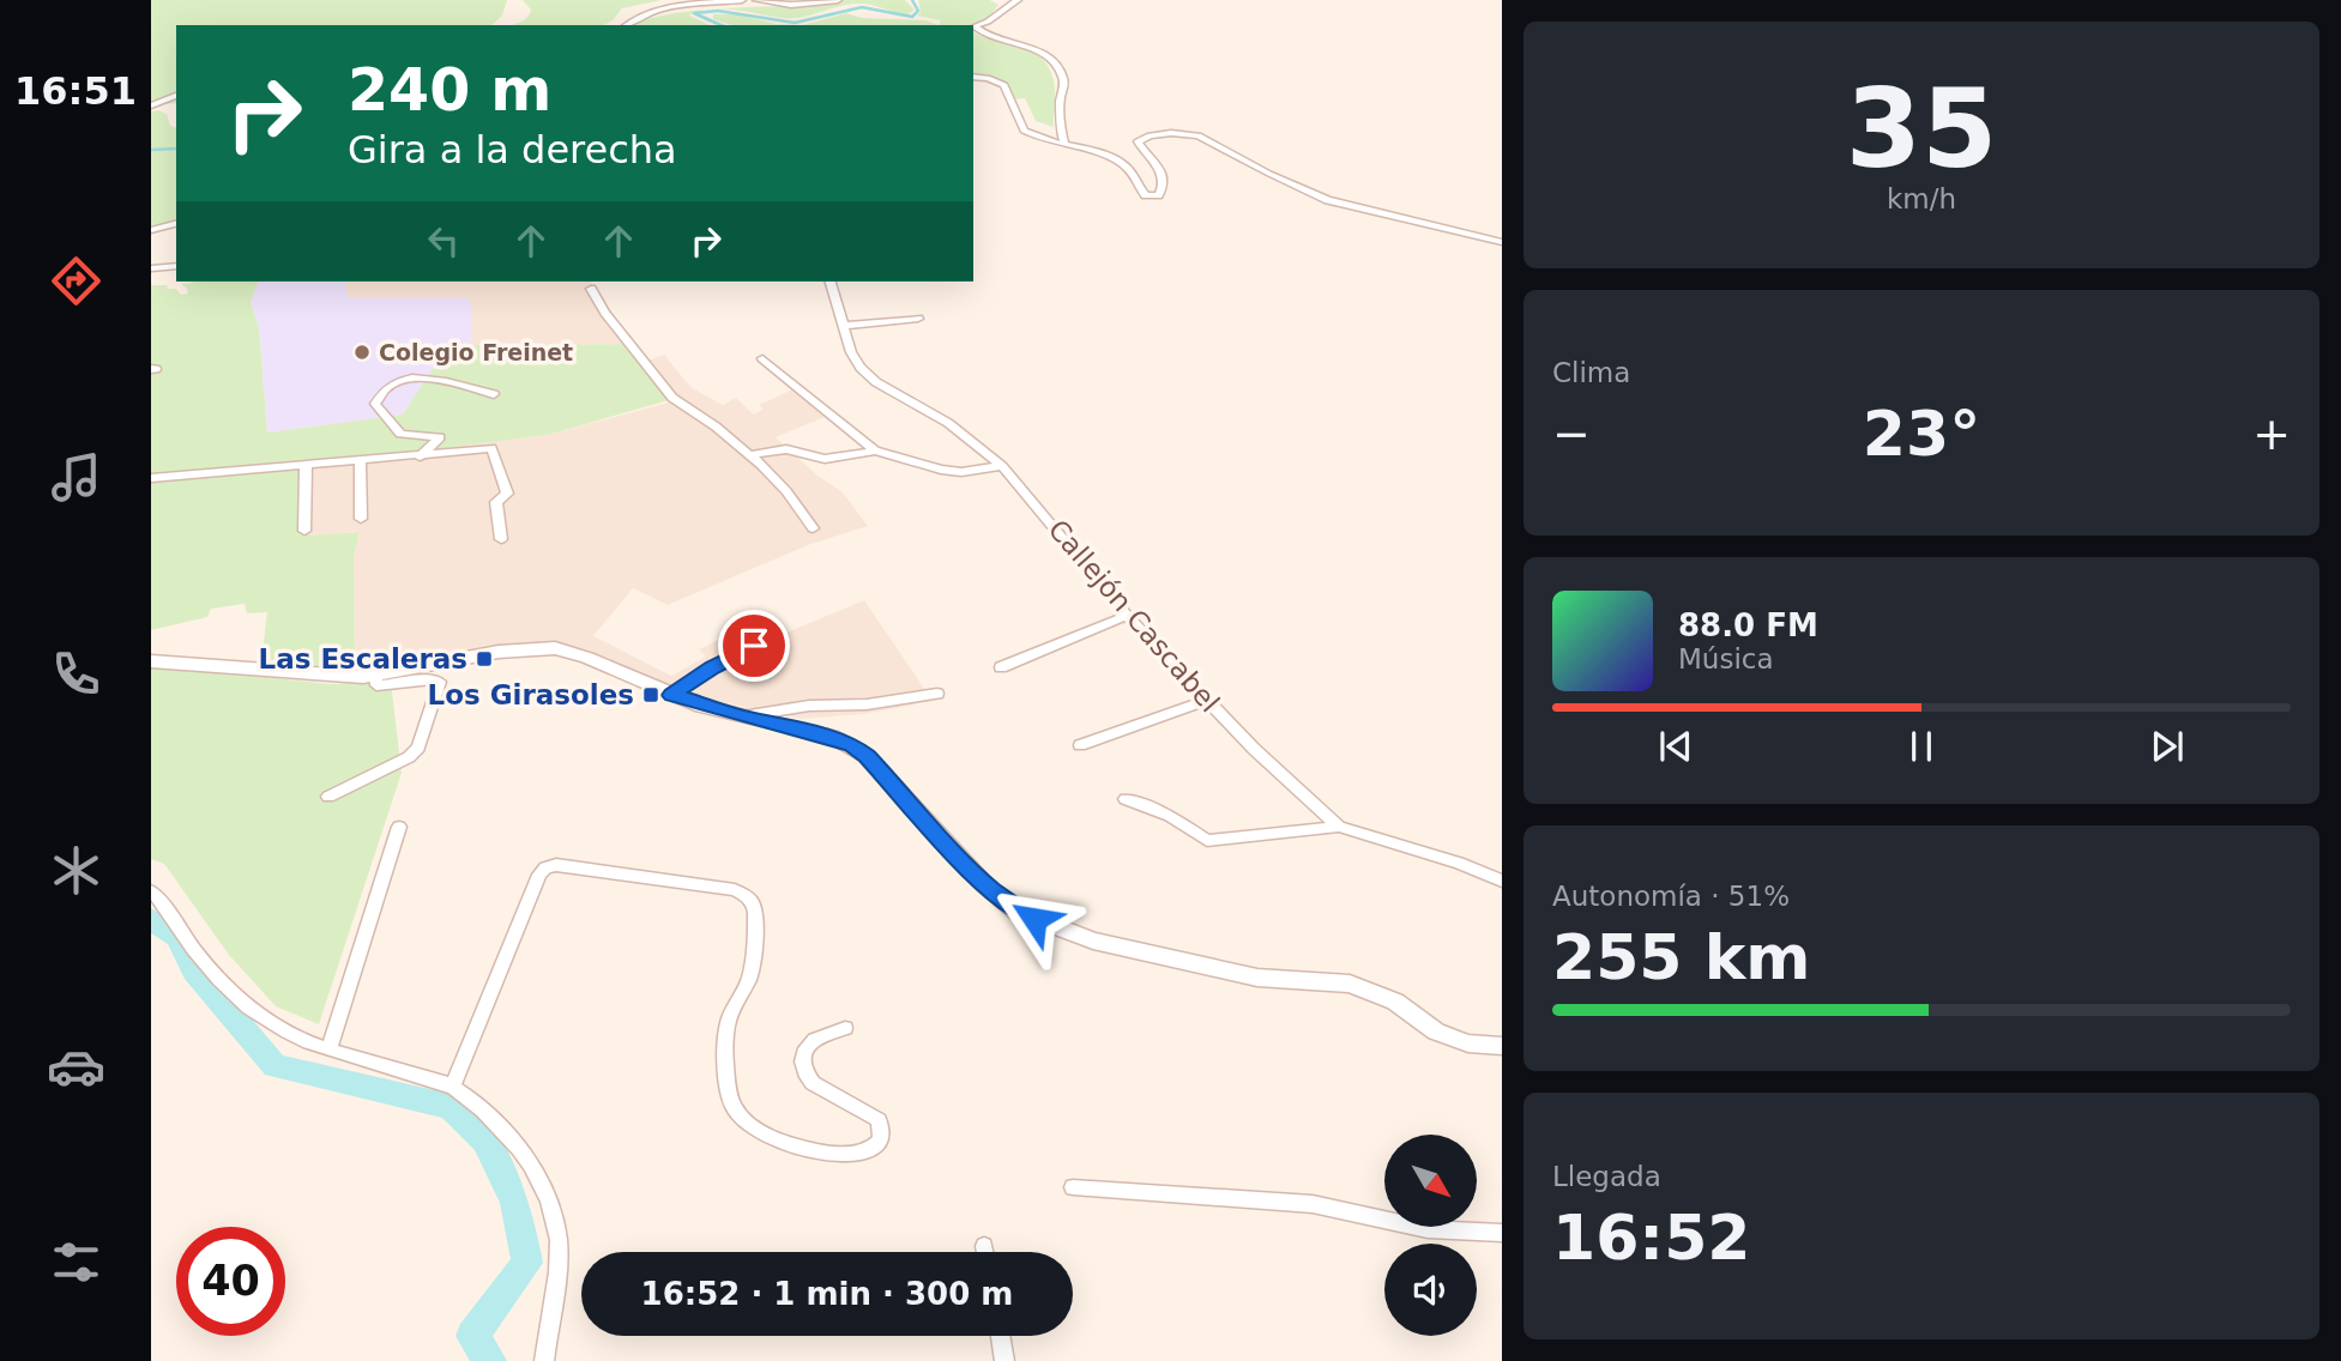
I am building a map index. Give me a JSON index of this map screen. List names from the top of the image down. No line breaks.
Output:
{"streets":{"street":["Callejón Cascabel"]},"places":{"other":["Colegio Freinet"],"transit":["Las Escaleras","Los Girasoles"]},"north":"bottom right","page":{"tabs":"16:51","tile":[["35","km/h"],"Clima",["Autonomía · 51%","255 km"],["Llegada","16:52"]],"turn":["240 m","Gira a la derecha"],"heat":["−","23°","+"],"song":["88.0 FM","Música"],"limit":"40","trip":"16:52 · 1 min · 300 m"}}
